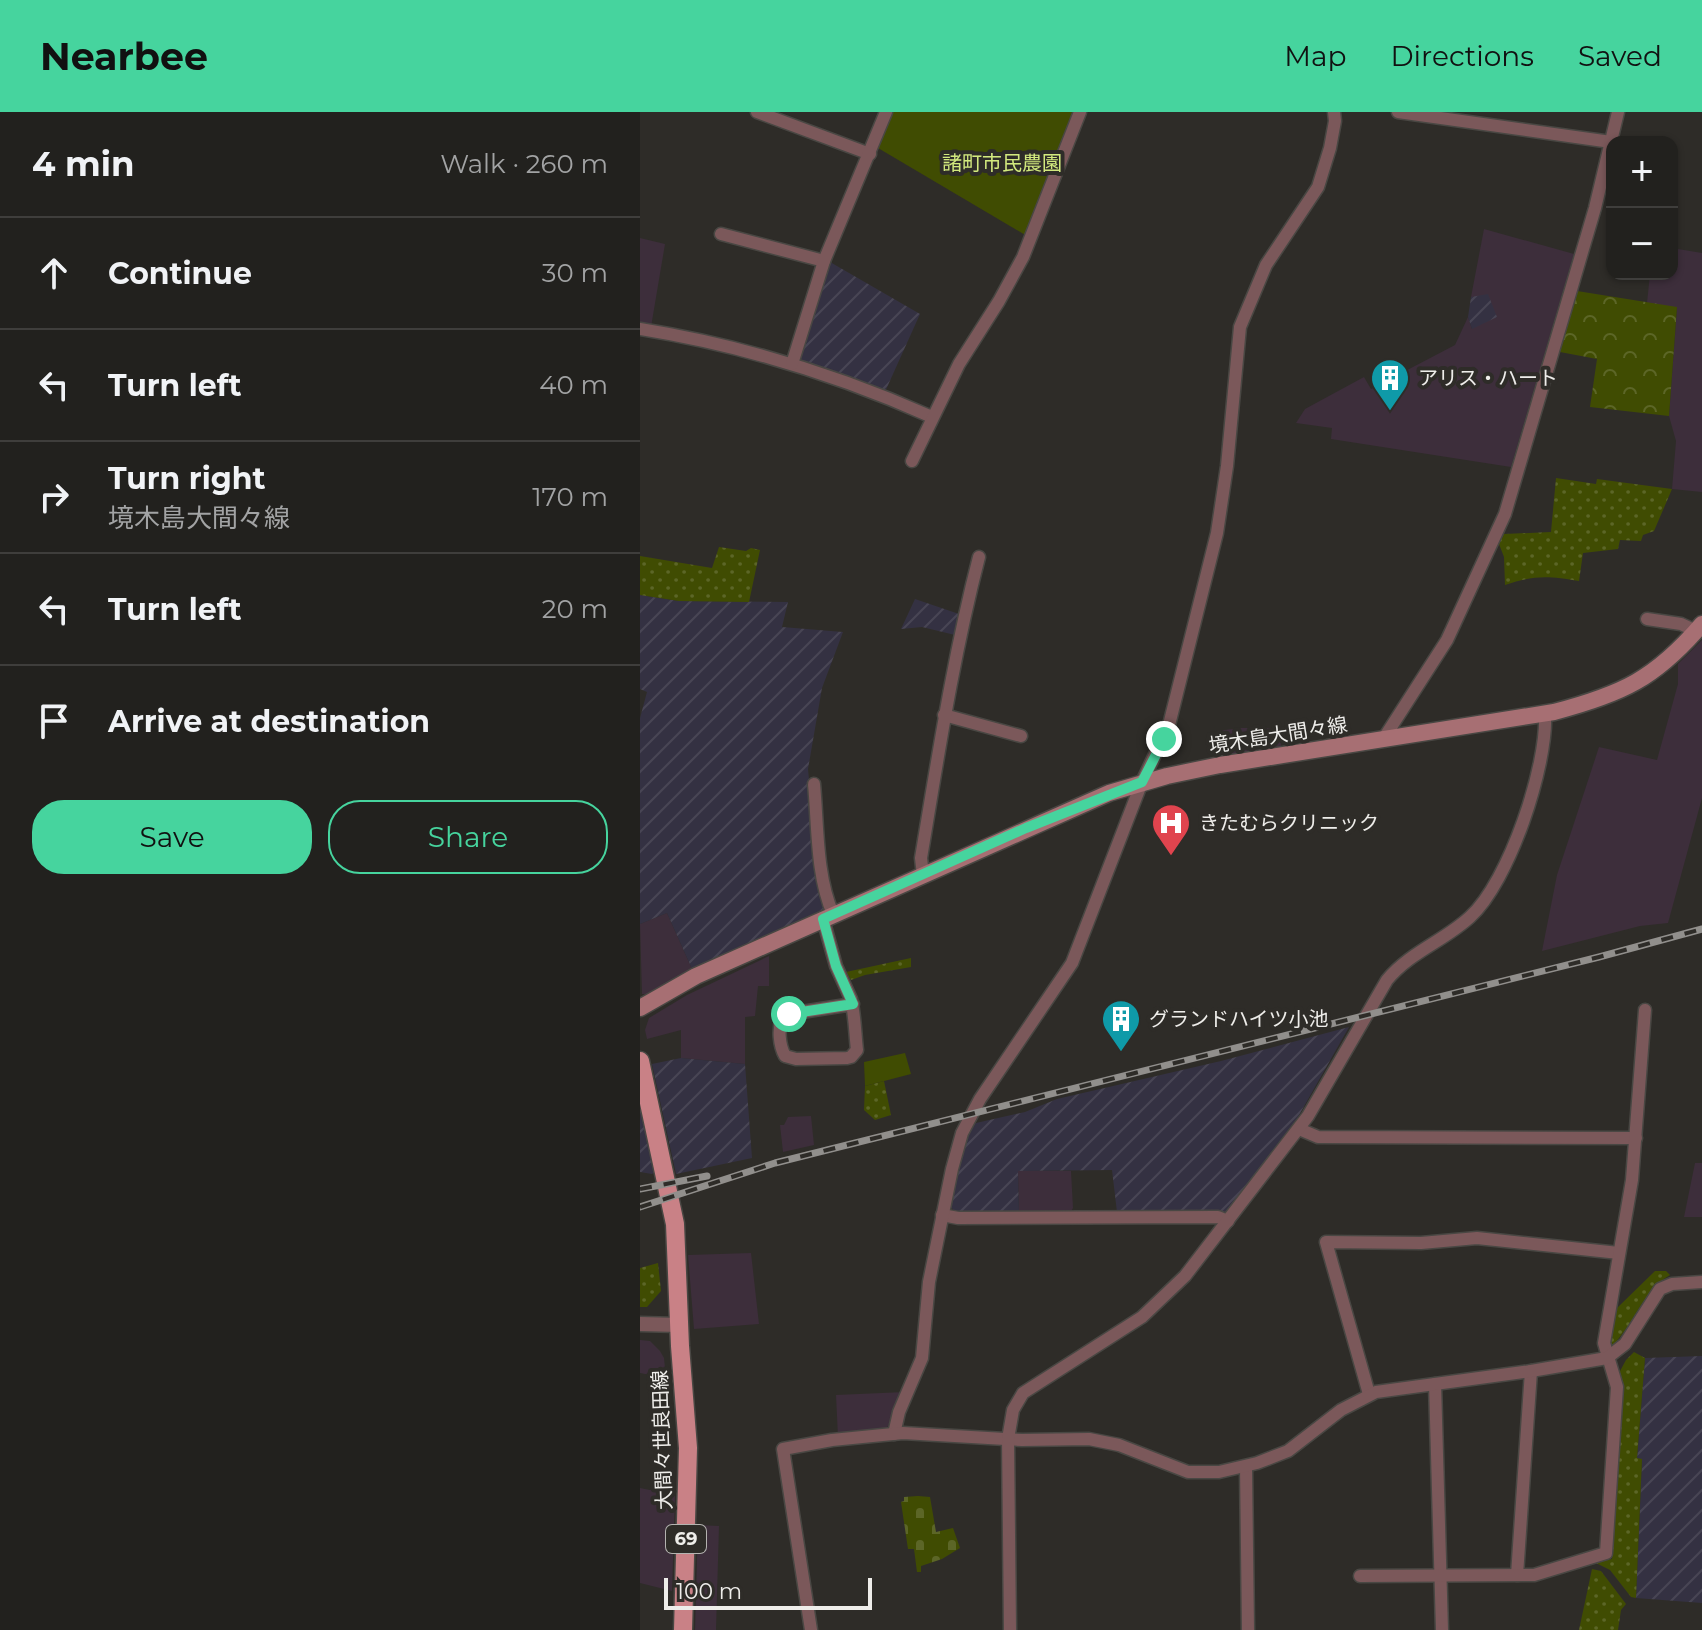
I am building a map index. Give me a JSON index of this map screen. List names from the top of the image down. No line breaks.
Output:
{"streets":{"main road":["境木島大間々線","大間々世良田線","69"]},"parks":["諸町市民農園"],"places":{"building":["アリス・ハート","グランドハイツ小池"],"hospital":["きたむらクリニック"]},"scale_bar":"100 m","page":{"header":"Nearbee","nav":["Map","Directions","Saved"],"heading":["4 min","Walk · 260 m"],"map_buttons":["+","−"],"list":[["Continue","30 m"],["Turn left","40 m"],["Turn right","境木島大間々線","170 m"],["Turn left","20 m"],"Arrive at destination"],"buttons":["Save","Share"],"scale":"100 m"}}
